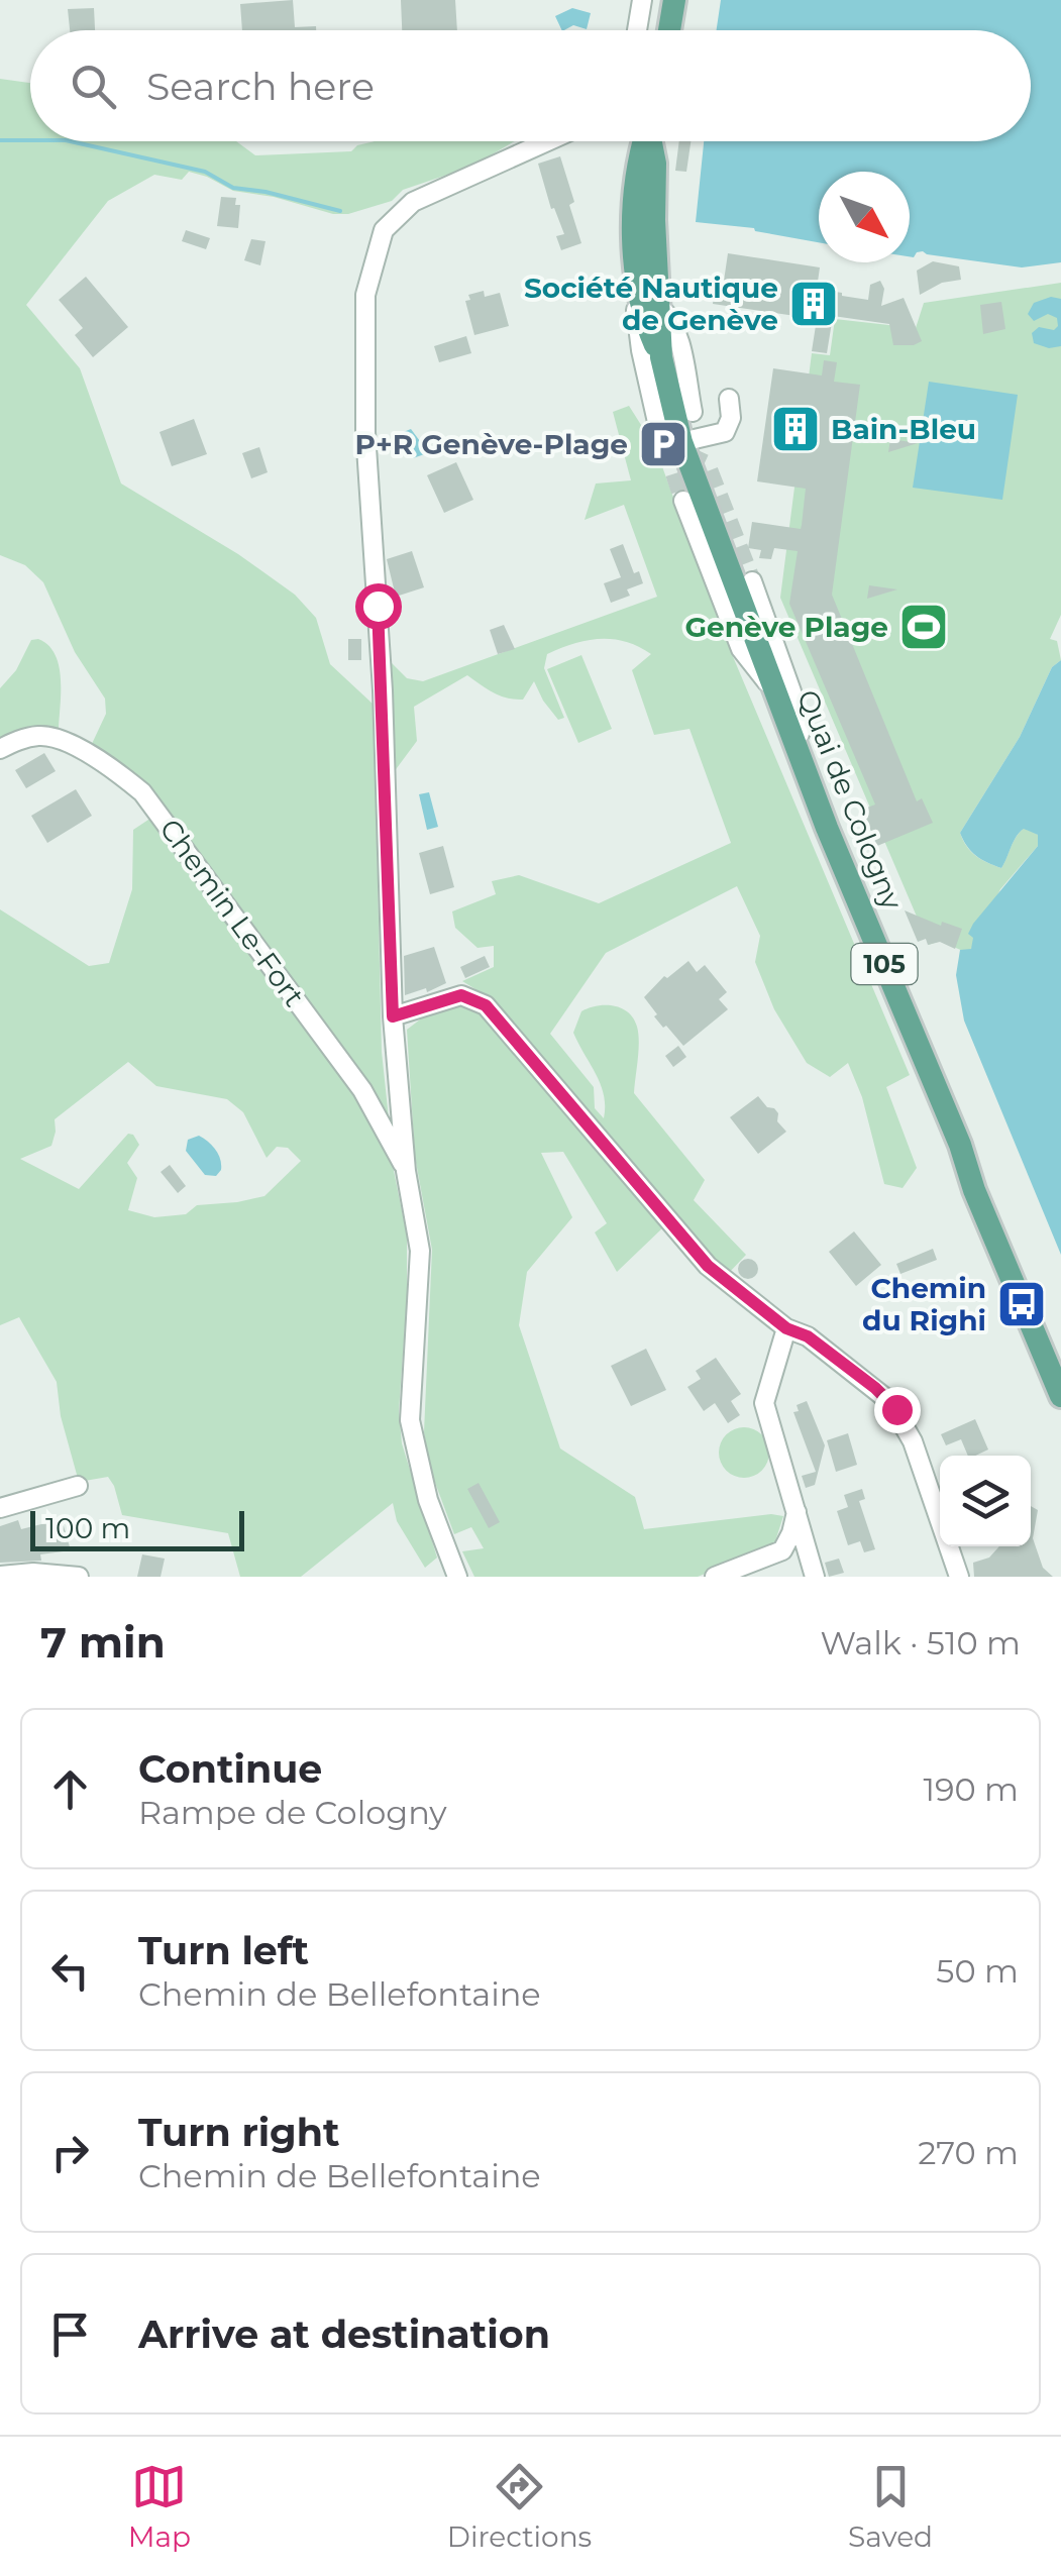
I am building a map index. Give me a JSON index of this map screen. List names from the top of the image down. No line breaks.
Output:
{"streets":{"main road":["Quai de Cologny","105"],"street":["Chemin Le-Fort"]},"places":{"building":["Société Nautique de Genève","Bain-Bleu"],"parking":["P+R Genève-Plage"],"sports":["Genève Plage"],"bus stop":["Chemin du Righi"]},"scale_bar":"100 m","north":"bottom right","page":{"search":"Search here","scale":"100 m","heading":["7 min","Walk · 510 m"],"list":[["Continue","Rampe de Cologny","190 m"],["Turn left","Chemin de Bellefontaine","50 m"],["Turn right","Chemin de Bellefontaine","270 m"],"Arrive at destination"],"nav":["Map","Directions","Saved"]}}
